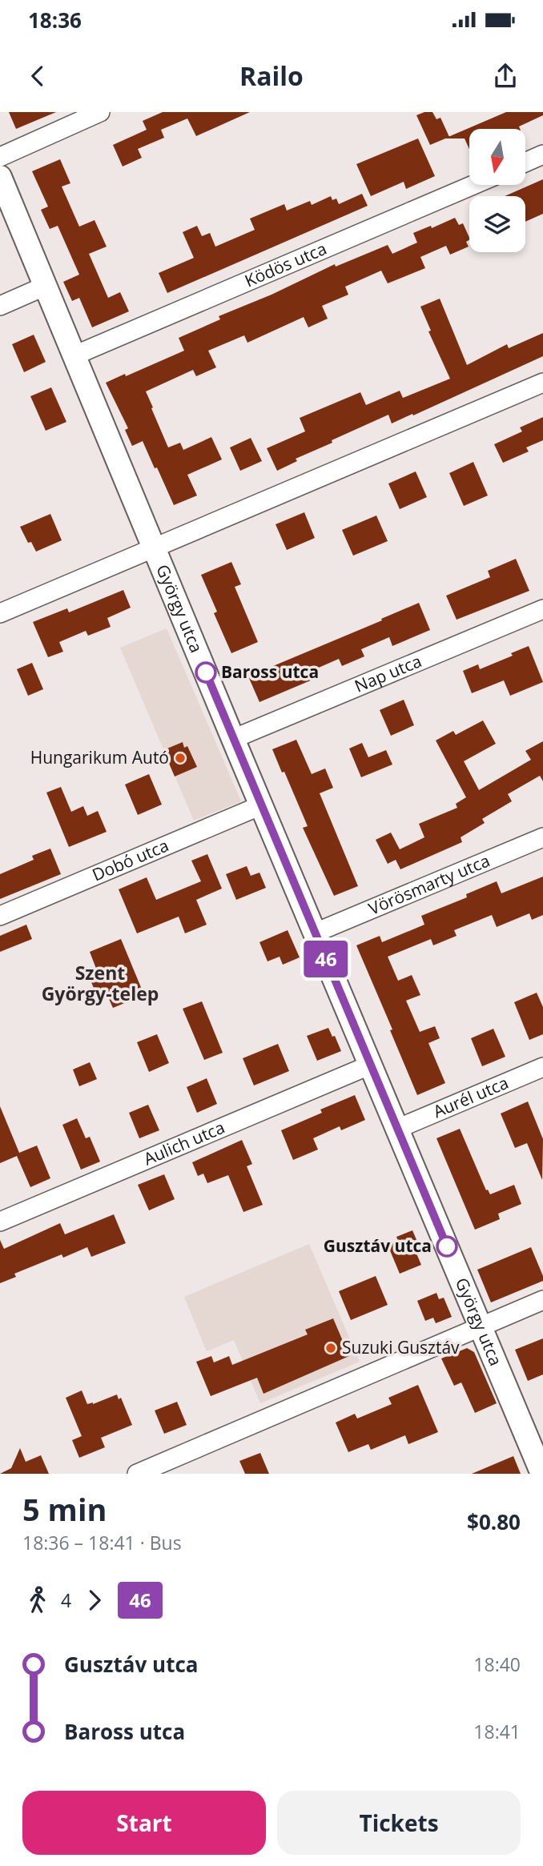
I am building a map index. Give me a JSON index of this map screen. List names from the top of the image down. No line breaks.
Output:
{"streets":{"street":["Ködös utca","György utca","Nap utca","Dobó utca","Vörösmarty utca","Aurél utca","Aulich utca"]},"crossings":[["Ködös utca","György utca"],["György utca","Nap utca"],["György utca","Dobó utca"],["György utca","Vörösmarty utca"],["György utca","Aurél utca"],["György utca","Aulich utca"]],"districts":["Szent György-telep"],"places":["Baross utca","Hungarikum Autó","Gusztáv utca","Suzuki Gusztáv"],"lines":["bus line 46"],"north":"bottom","page":{"status":"18:36","header":"Railo","on_map":"46","heading":["5 min","18:36 – 18:41 · Bus","$0.80"],"legs":["4","46"],"list":[{"name":"Gusztáv utca","value":"18:40"},{"name":"Baross utca","value":"18:41"}],"buttons":["Start","Tickets"]}}
